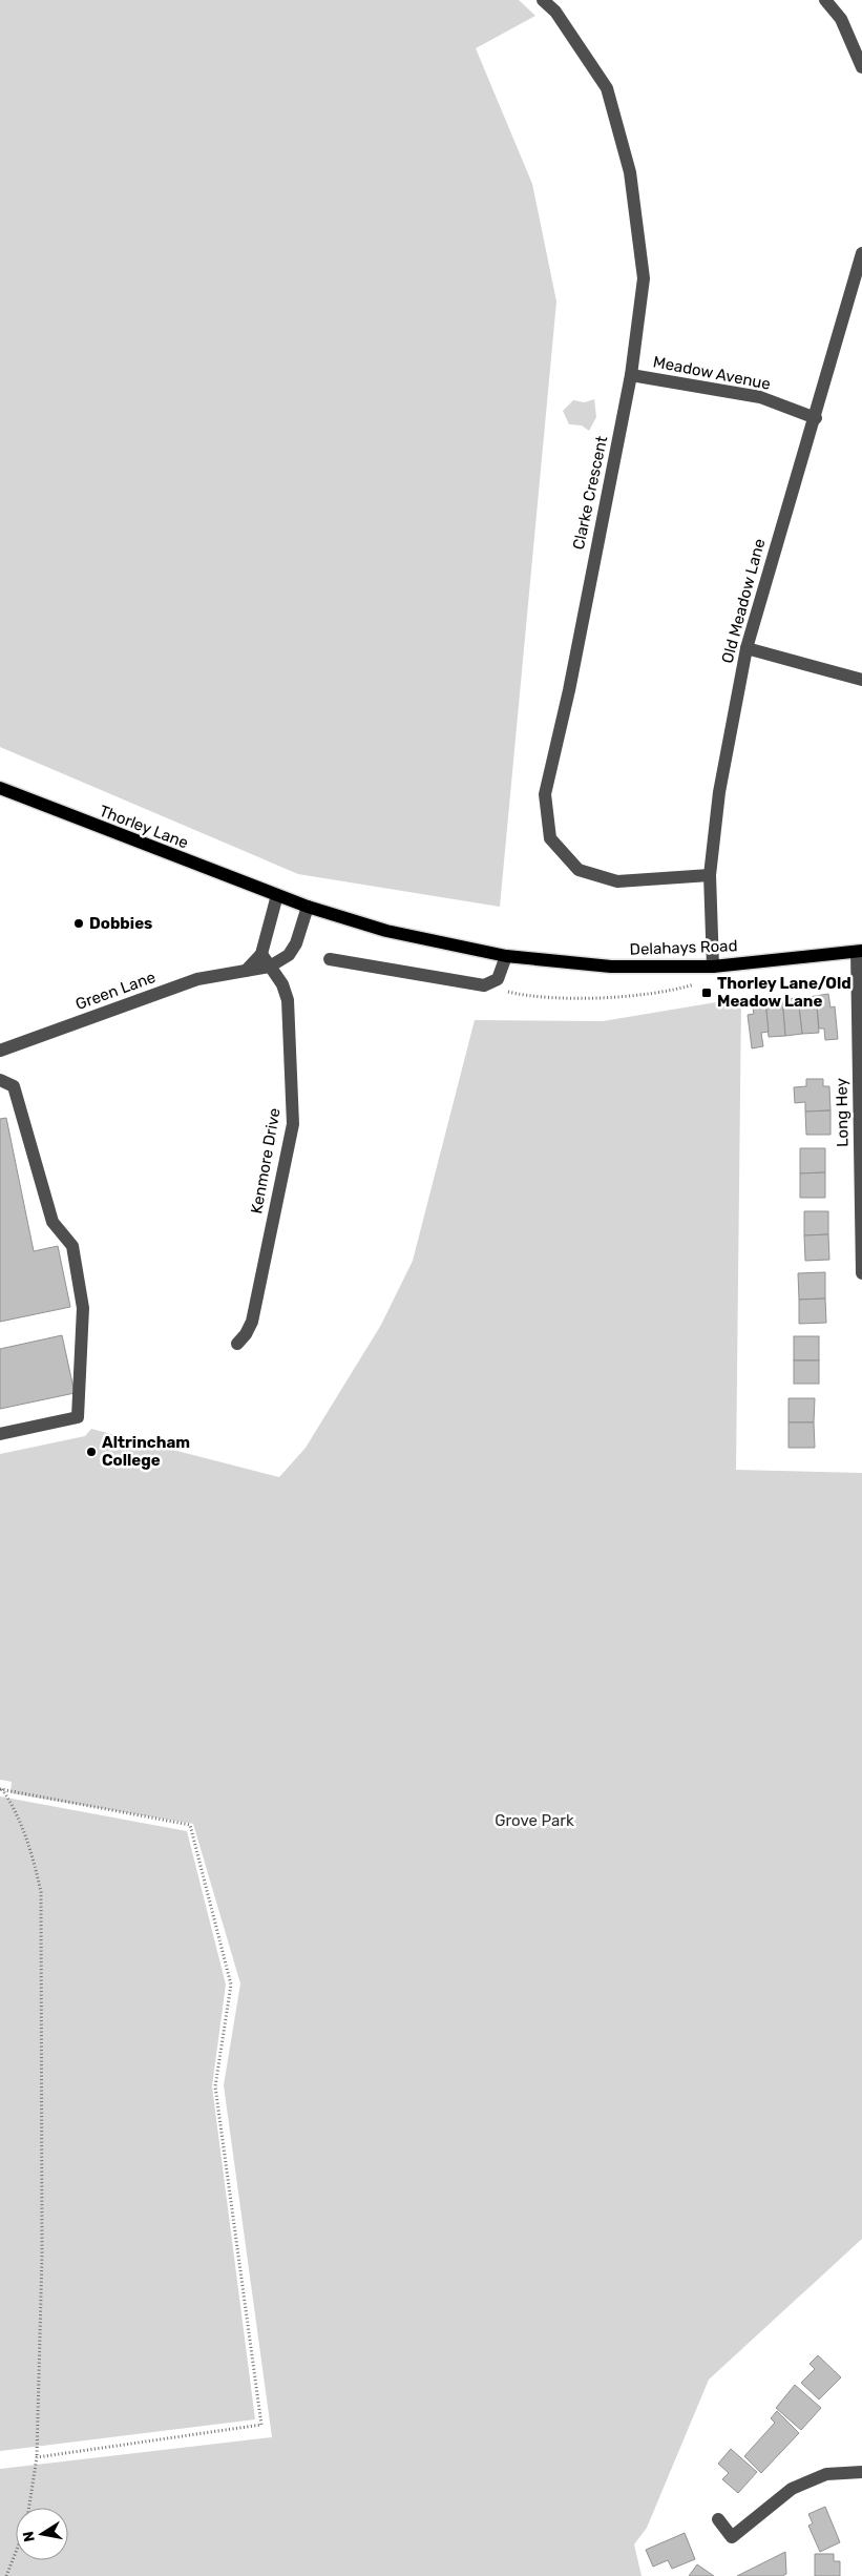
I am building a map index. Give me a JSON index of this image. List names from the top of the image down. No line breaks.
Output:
{"streets":{"main road":["Thorley Lane","Delahays Road"],"street":["Meadow Avenue","Clarke Crescent","Old Meadow Lane","Green Lane","Long Hey","Kenmore Drive"]},"crossings":[["Meadow Avenue","Clarke Crescent"],["Meadow Avenue","Old Meadow Lane"],["Clarke Crescent","Old Meadow Lane"],["Old Meadow Lane","Delahays Road"],["Thorley Lane","Delahays Road"],["Delahays Road","Green Lane"],["Delahays Road","Long Hey"],["Green Lane","Kenmore Drive"]],"parks":["Grove Park"],"places":{"other":["Dobbies","Altrincham College"],"transit":["Thorley Lane/Old Meadow Lane"]},"north":"left"}
